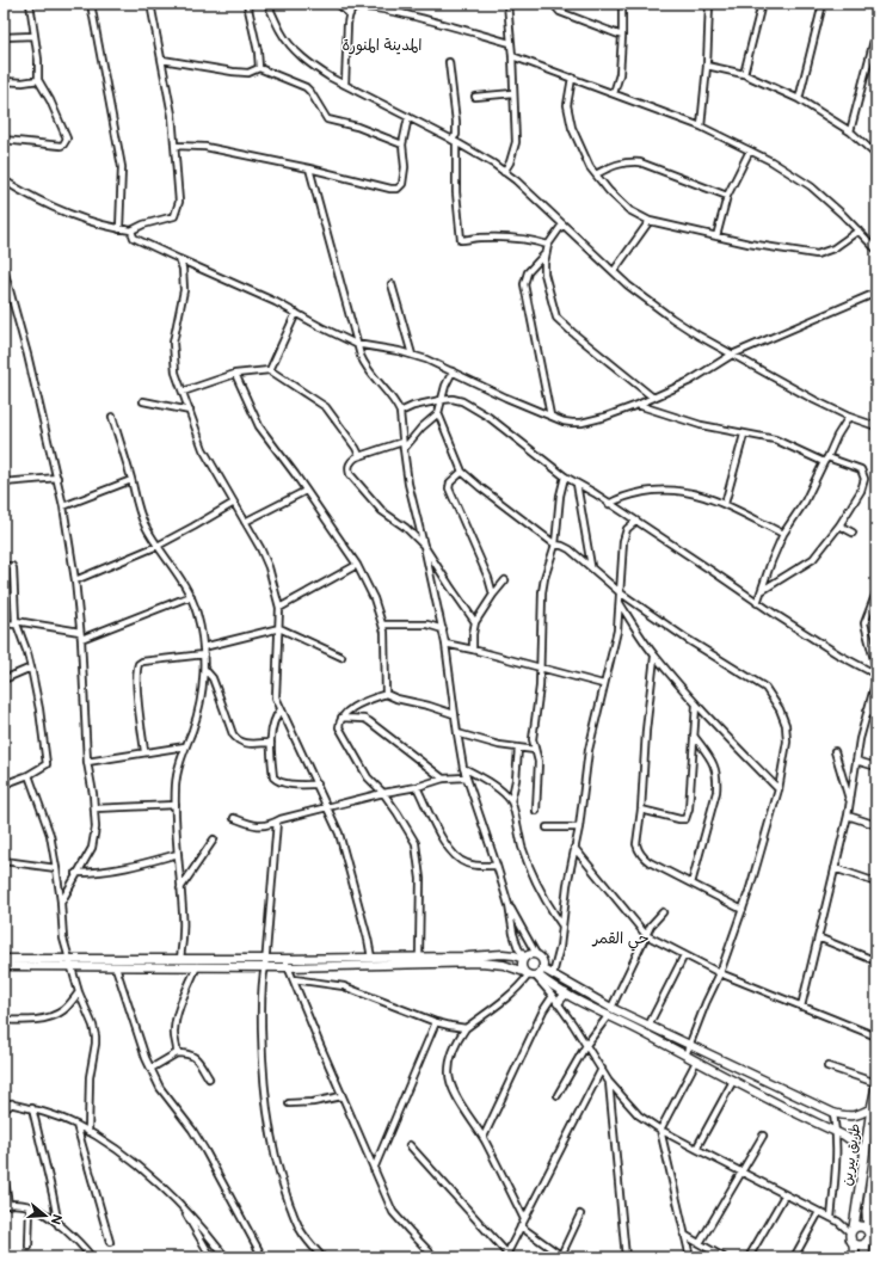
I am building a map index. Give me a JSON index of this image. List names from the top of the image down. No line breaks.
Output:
{"streets":{"main road":["طريق بيرين"]},"districts":["المدينة المنورة","حي القمر"],"north":"right"}
